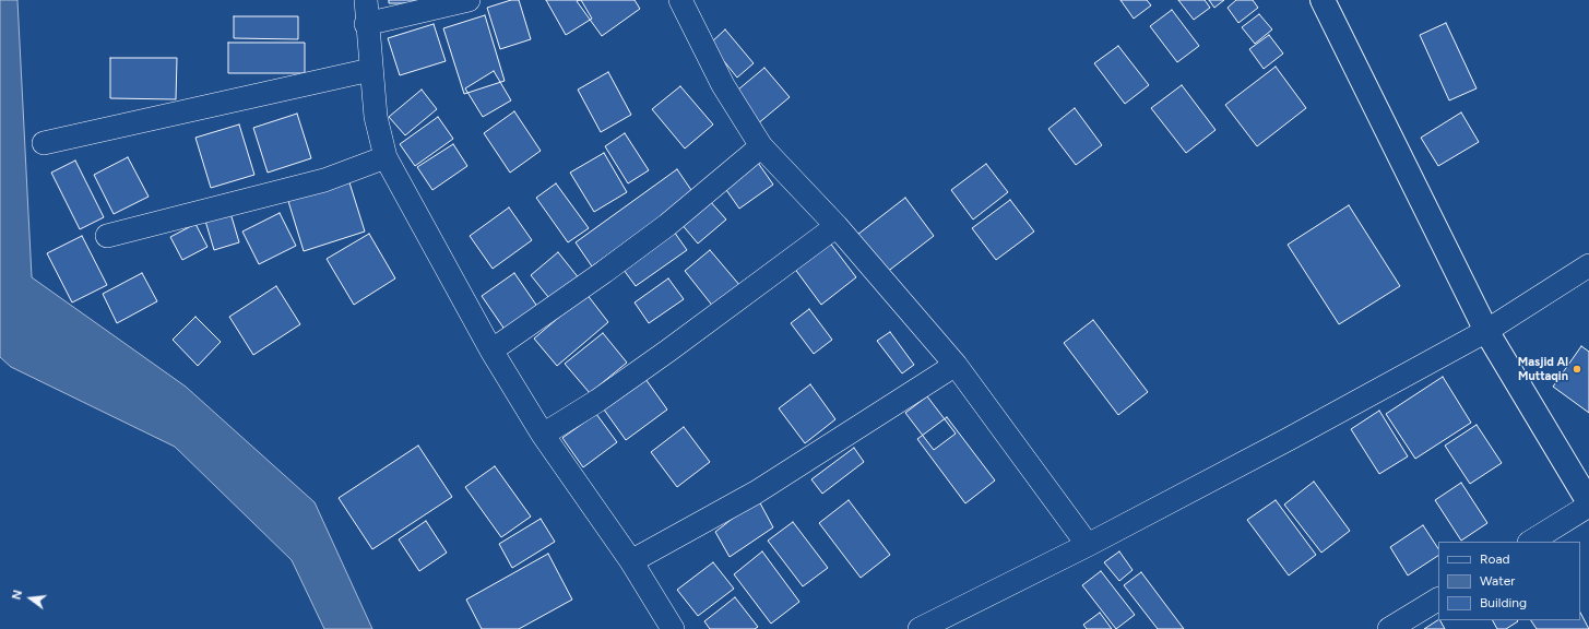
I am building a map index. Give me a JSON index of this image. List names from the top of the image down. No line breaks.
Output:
{"places":["Masjid Al Muttaqin"],"legend":["Road","Water","Building"],"north":"left"}
